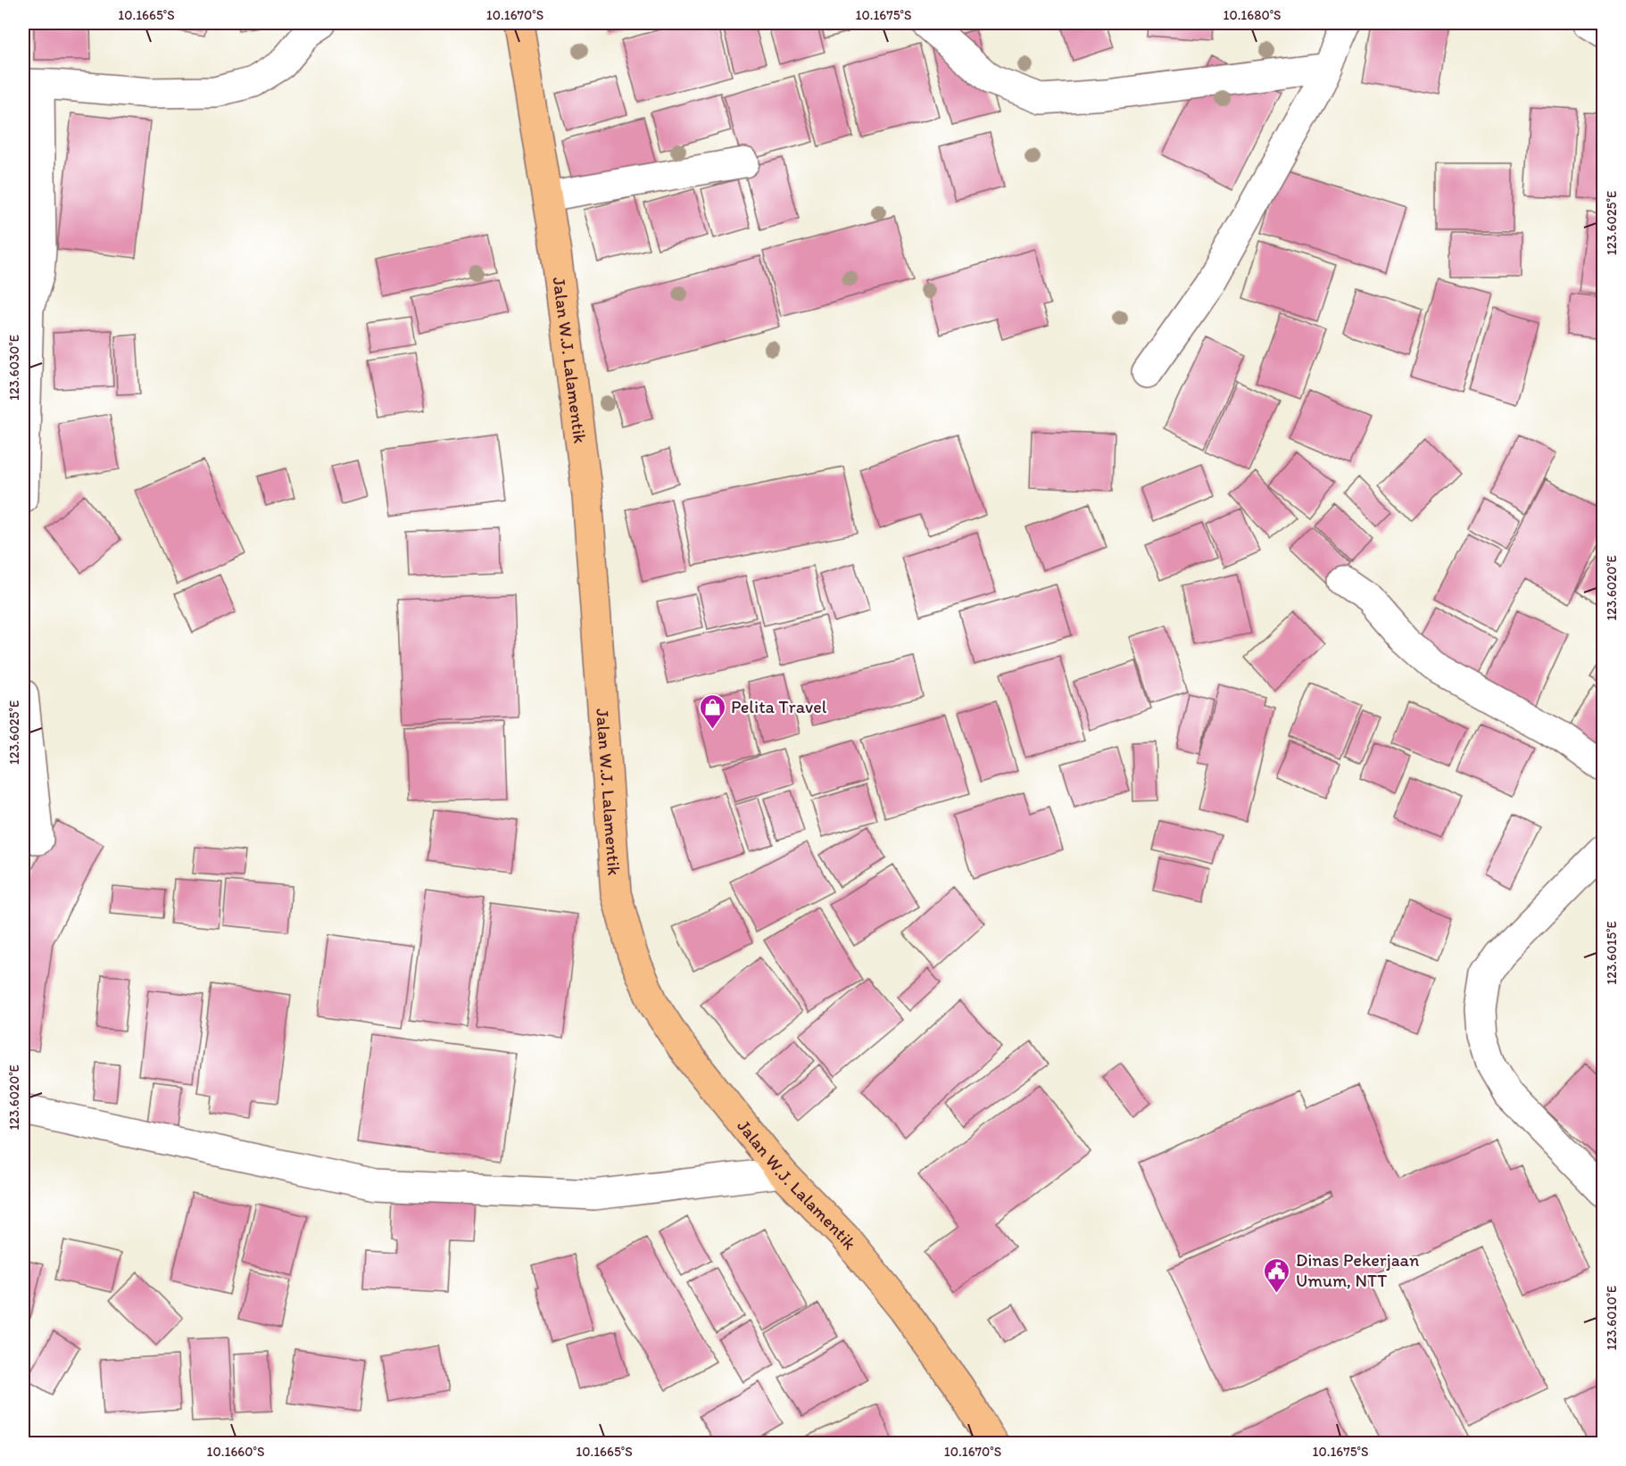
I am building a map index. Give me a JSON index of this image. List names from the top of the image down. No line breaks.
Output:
{"streets":{"main road":["Jalan W.J. Lalamentik"]},"places":{"shop":["Pelita Travel"],"public building":["Dinas Pekerjaan Umum, NTT"]},"coordinates":["10.1665°S","10.1670°S","10.1675°S","10.1680°S","123.6025°E","123.6030°E","123.6020°E","123.6015°E","123.6010°E","10.1660°S"]}
